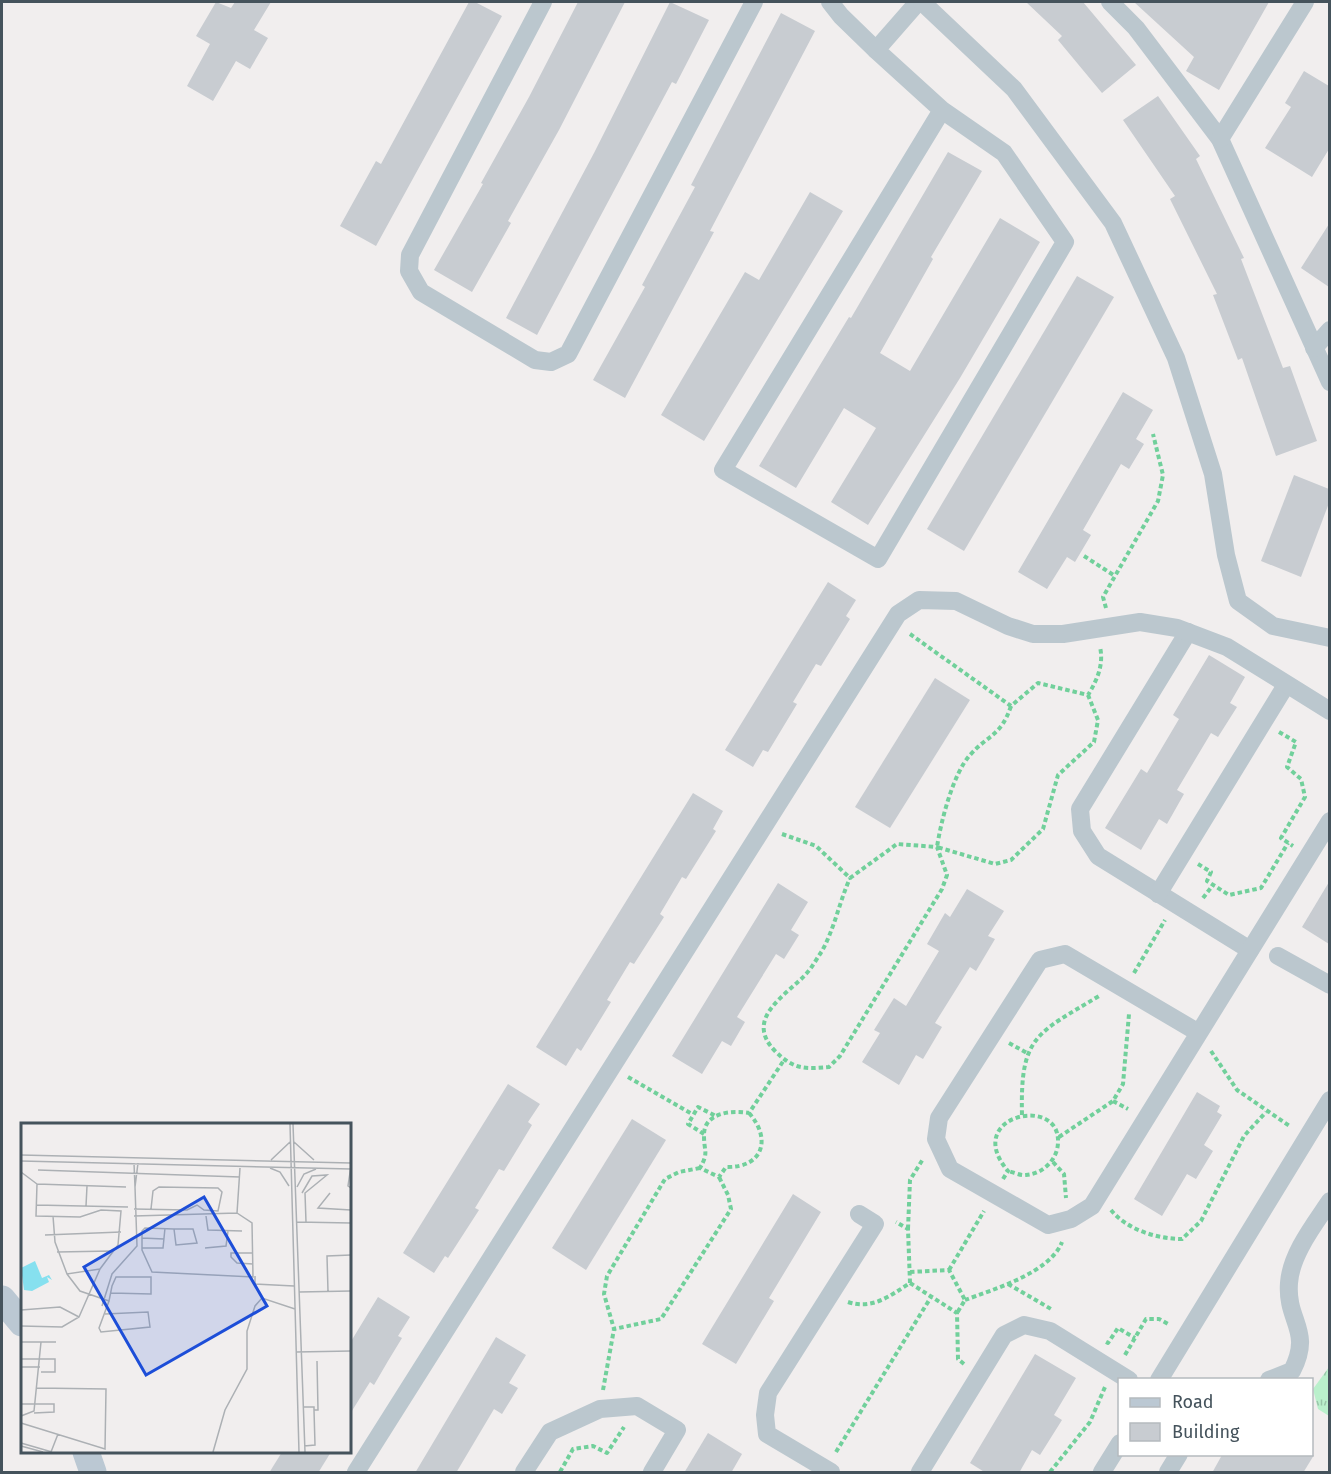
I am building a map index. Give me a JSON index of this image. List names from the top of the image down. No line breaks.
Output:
{"legend":["Road","Building"]}
